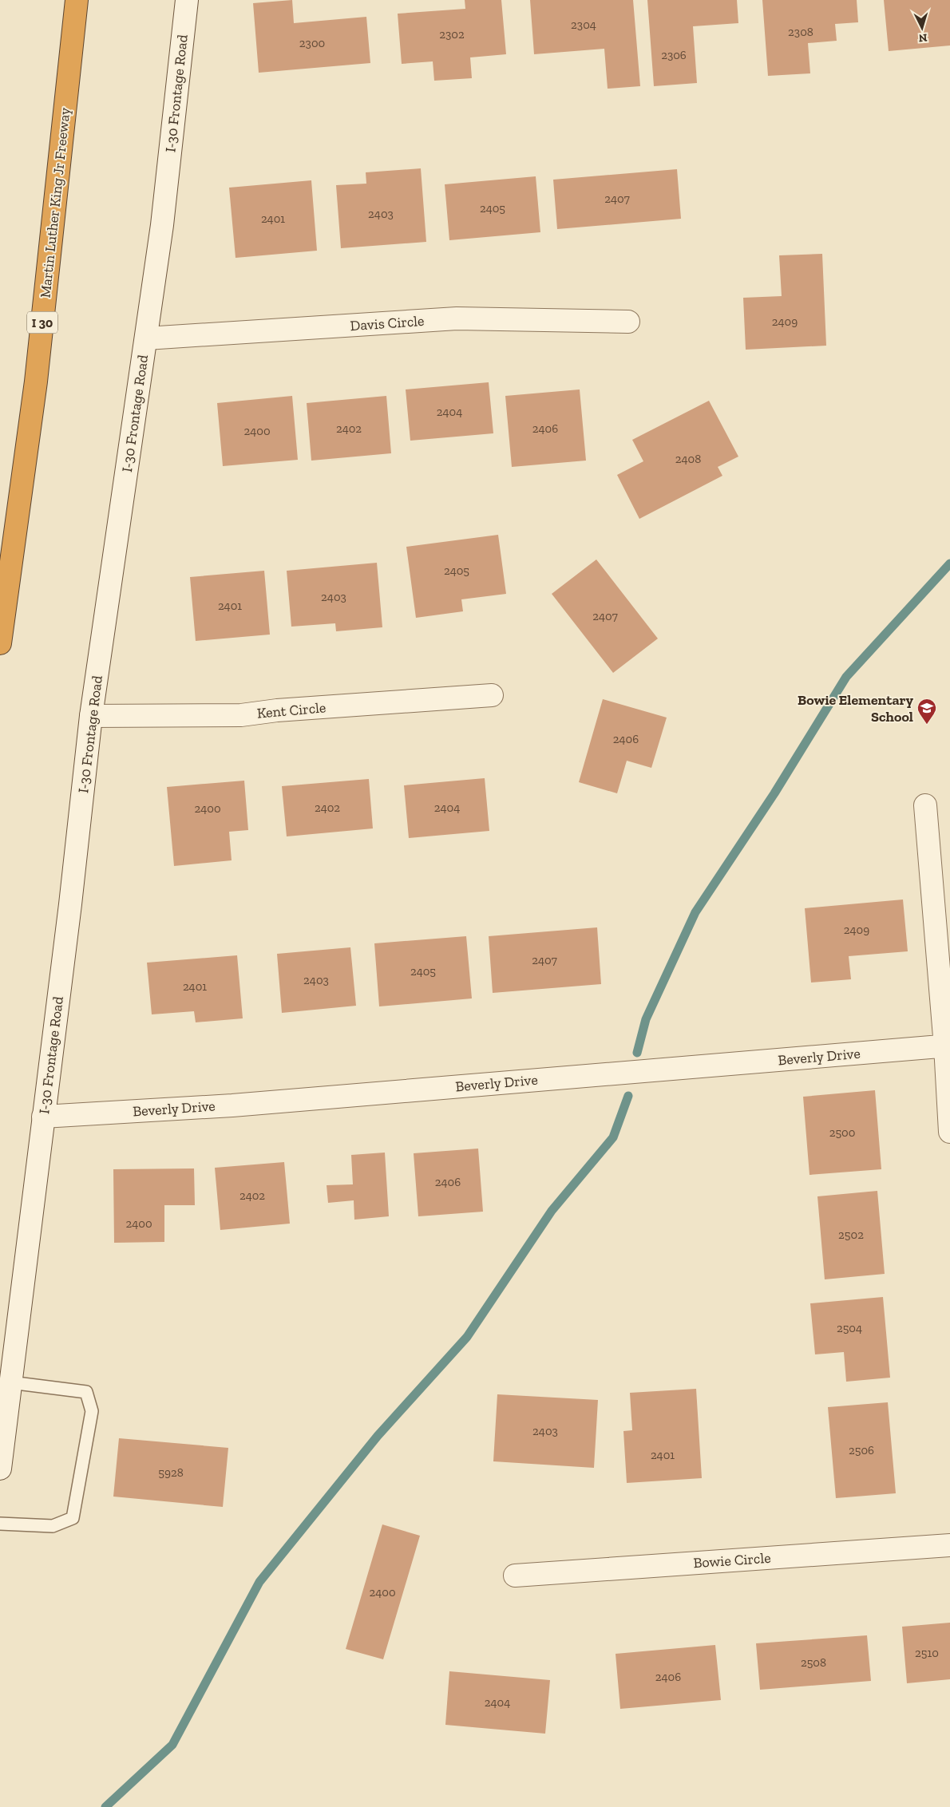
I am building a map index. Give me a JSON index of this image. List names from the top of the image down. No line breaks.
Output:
{"streets":{"highway":["Martin Luther King Jr Freeway","I 30"],"street":["I-30 Frontage Road","Davis Circle","Kent Circle","Beverly Drive","Bowie Circle"]},"crossings":[["I-30 Frontage Road","Davis Circle"],["I-30 Frontage Road","Kent Circle"],["I-30 Frontage Road","Beverly Drive"]],"places":{"school or university":["Bowie Elementary School"]},"house_numbers":["2304","2308","2302","2300","2306","2407","2405","2403","2401","2409","2404","2402","2406","2400","2408","2405","2403","2401","2407","2406","2402","2404","2400","2409","2407","2405","2403","2401","2500","2406","2402","2400","2502","2504","2403","2506","2401","5928","2400","2510","2508","2406","2404"],"north":"bottom"}
